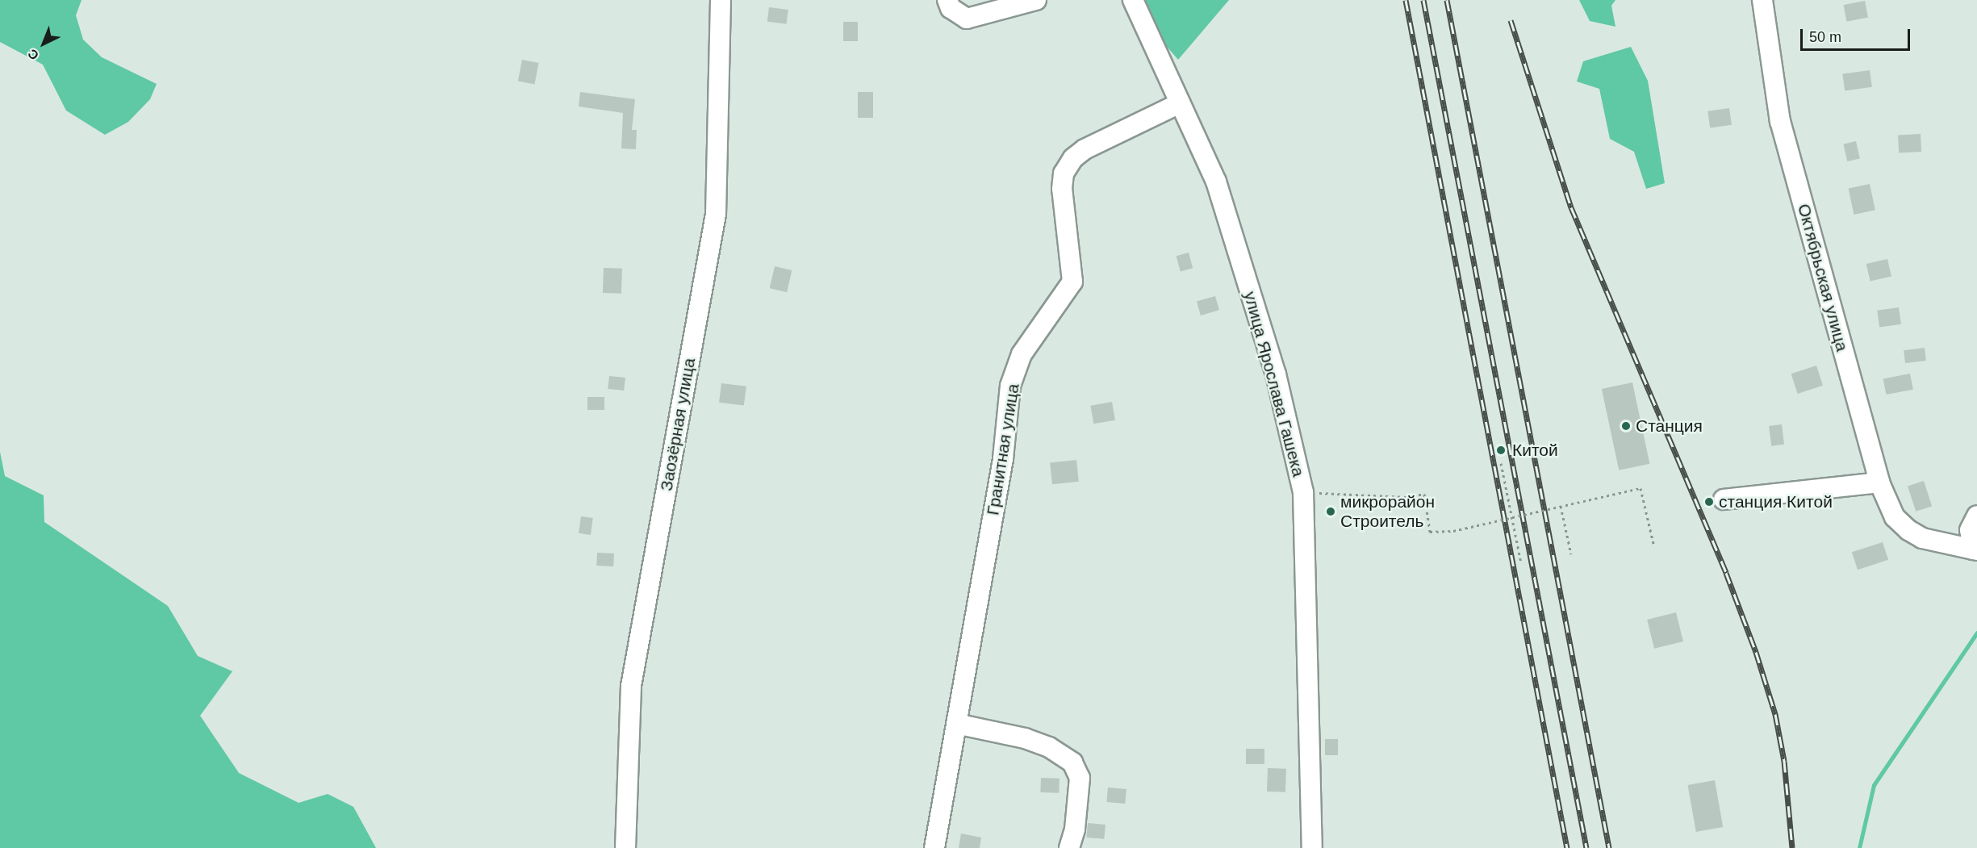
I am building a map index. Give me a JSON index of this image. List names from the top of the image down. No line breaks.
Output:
{"streets":{"street":["Октябрьская улица","улица Ярослава Гашека","Заозёрная улица","Гранитная улица"]},"crossings":[["улица Ярослава Гашека","Гранитная улица"]],"places":["Станция","Китой","станция Китой","микрорайон Строитель"],"scale_bar":"50 m","north":"bottom left"}
